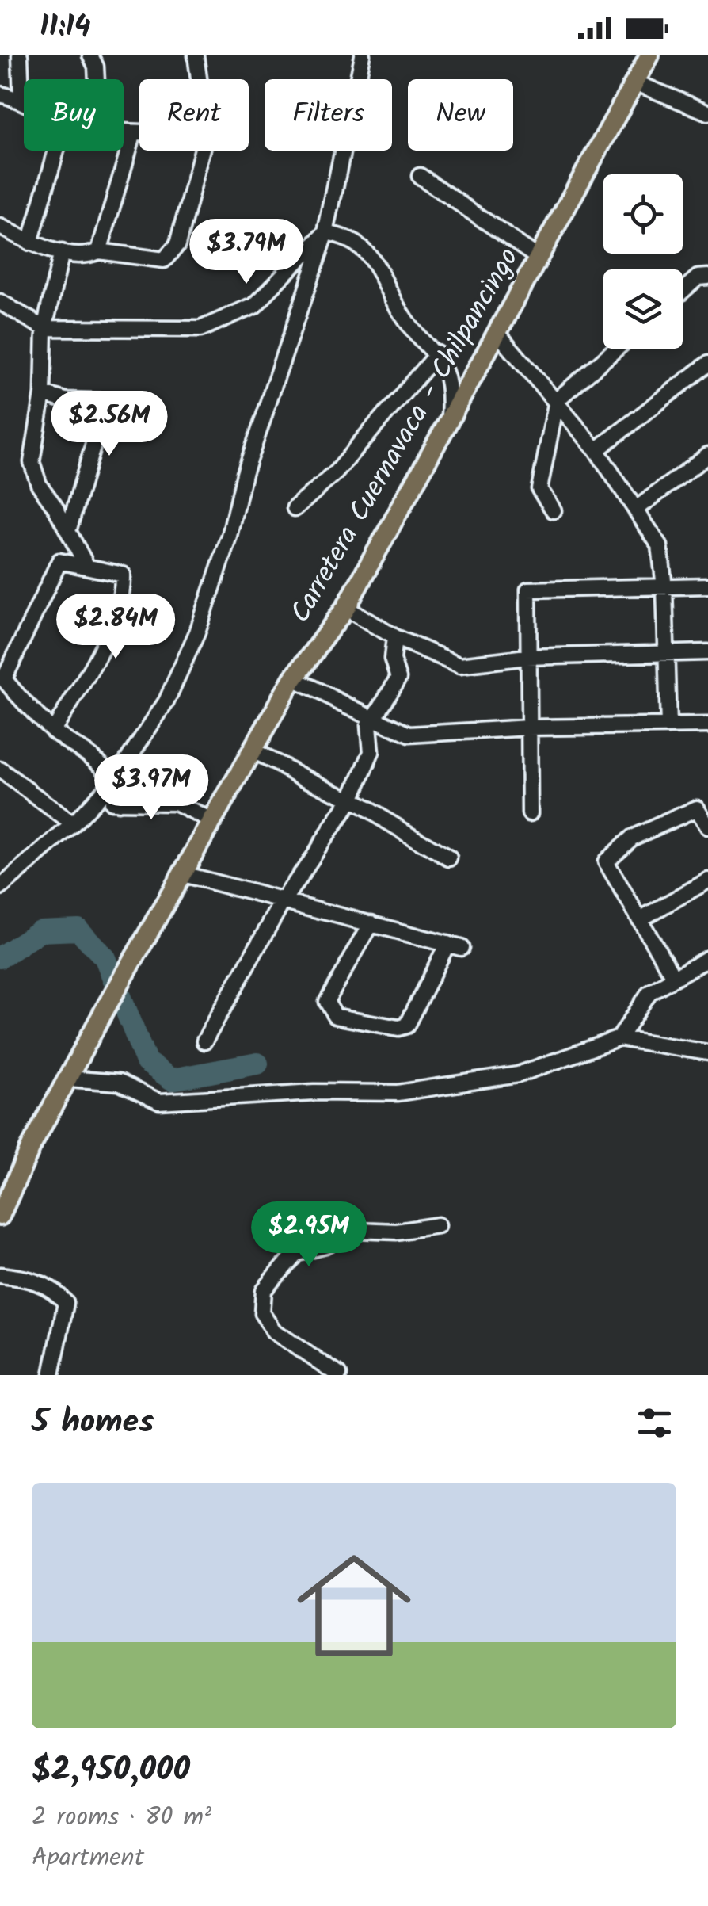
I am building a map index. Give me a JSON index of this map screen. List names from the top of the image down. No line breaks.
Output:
{"streets":{"main road":["Carretera Cuernavaca - Chilpancingo"]},"page":{"status":"11:14","chip":["Buy","Rent","Filters","New"],"price":["$3.79M","$2.56M","$2.84M","$3.97M","$2.95M"],"heading":"5 homes","list":[{"name":"$2,950,000","note":"2 rooms · 80 m² · Apartment"}]}}
